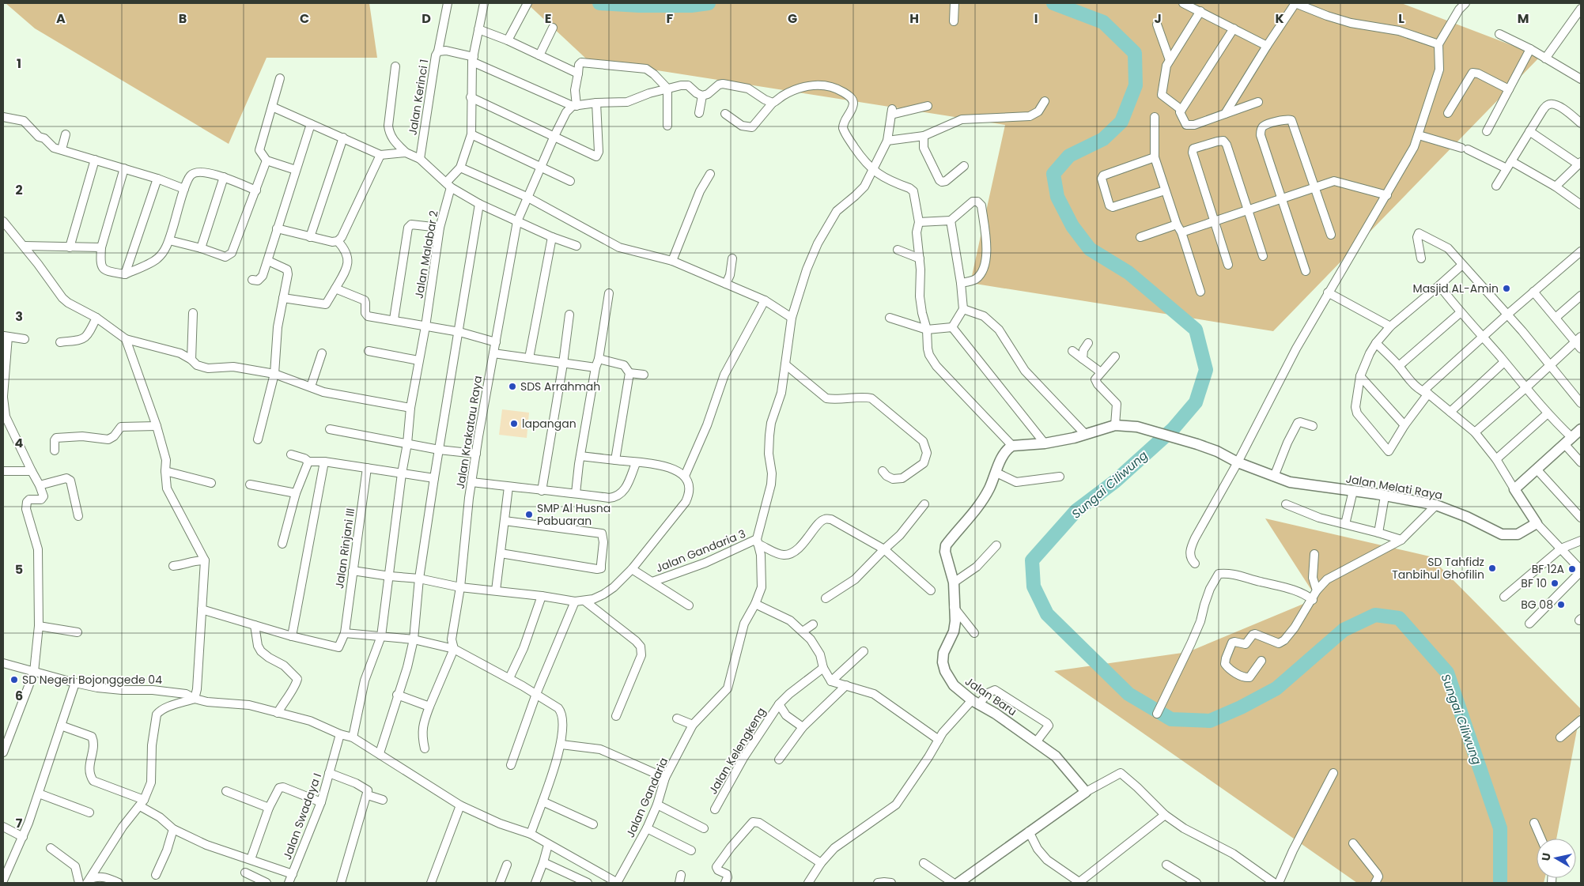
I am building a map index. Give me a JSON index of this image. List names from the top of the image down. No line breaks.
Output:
{"streets":{"street":["Jalan Kerinci 1","Jalan Malabar 2","Jalan Krakatau Raya","Jalan Melati Raya","Jalan Rinjani III","Jalan Gandaria 3","Jalan Baru","Jalan Kelengkeng","Jalan Gandaria","Jalan Swadaya I"]},"crossings":[["Jalan Kerinci 1","Jalan Krakatau Raya"],["Jalan Gandaria 3","Jalan Gandaria"]],"water":["Sungai Ciliwung"],"places":["Masjid AL-Amin","SDS Arrahmah","lapangan","SMP Al Husna Pabuaran","SD Tahfidz Tanbihul Ghofilin","BF 12A","BF 10","BG 08","SD Negeri Bojonggede 04"],"north":"left","grid":{"columns":["A","B","C","D","E","F","G","H","I","J","K","L","M"],"rows":["1","2","3","4","5","6","7"]}}
